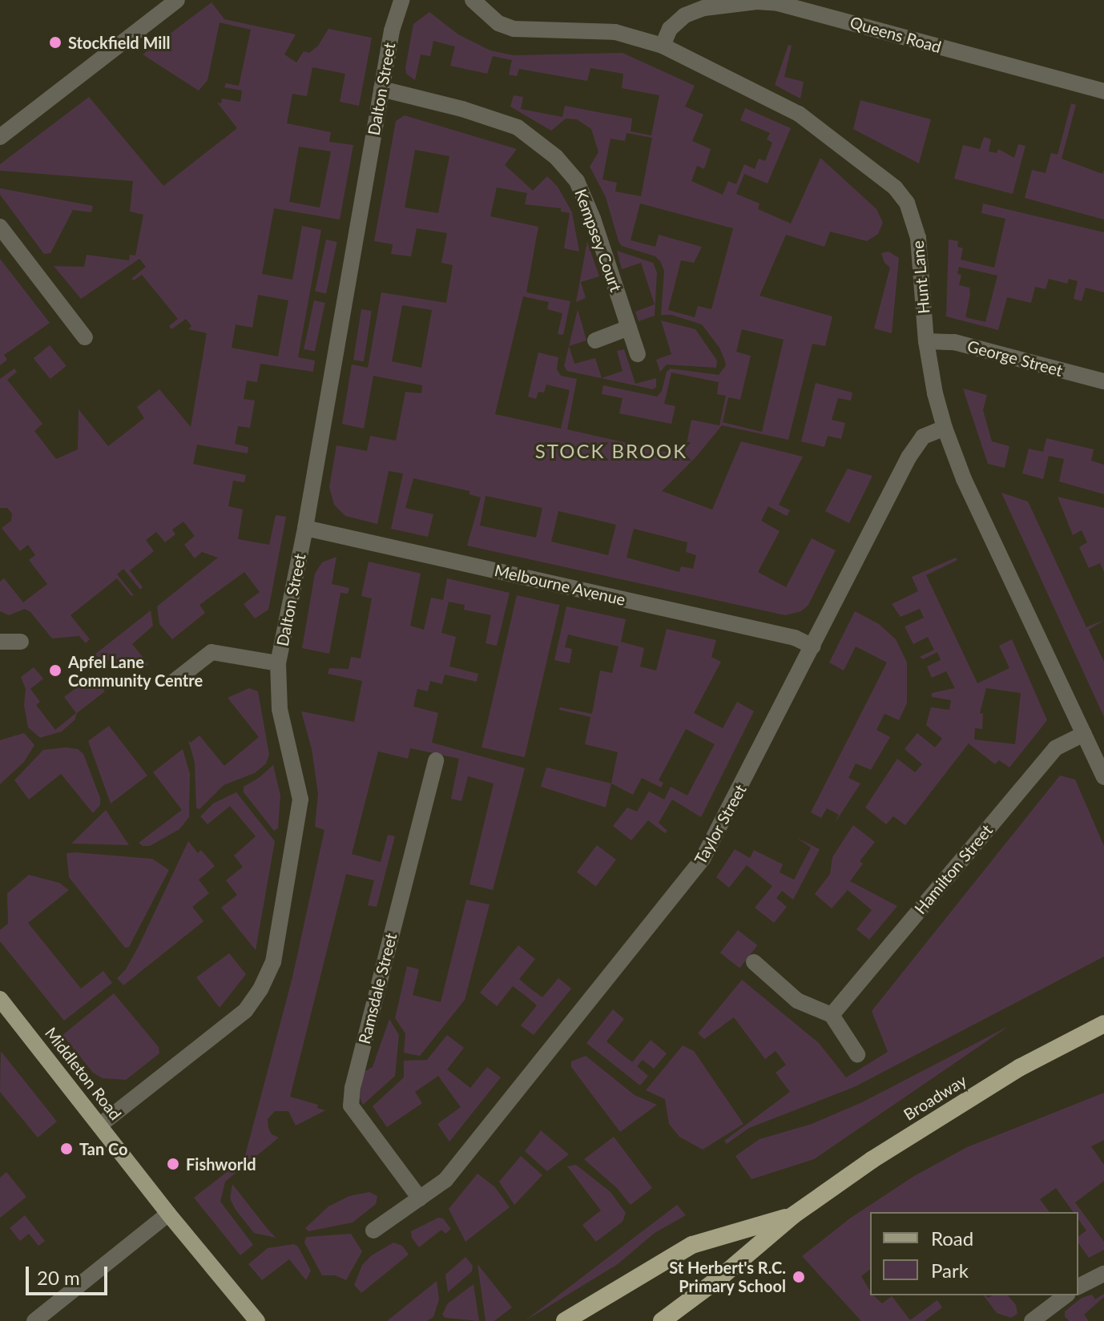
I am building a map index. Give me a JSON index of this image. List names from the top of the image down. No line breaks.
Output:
{"streets":{"highway":["Broadway"],"main road":["Middleton Road"],"street":["Queens Road","Dalton Street","Kempsey Court","Hunt Lane","George Street","Melbourne Avenue","Taylor Street","Hamilton Street","Ramsdale Street"]},"crossings":[["Queens Road","Hunt Lane"],["Dalton Street","Kempsey Court"],["Dalton Street","Melbourne Avenue"],["Dalton Street","Middleton Road"],["Hunt Lane","George Street"],["Hunt Lane","Taylor Street"],["Hunt Lane","Hamilton Street"],["Melbourne Avenue","Taylor Street"],["Taylor Street","Ramsdale Street"]],"districts":["STOCK BROOK"],"places":["Stockfield Mill","Apfel Lane Community Centre","Tan Co","Fishworld","St Herbert's R.C. Primary School"],"legend":["Road","Park"],"scale_bar":"20 m"}
